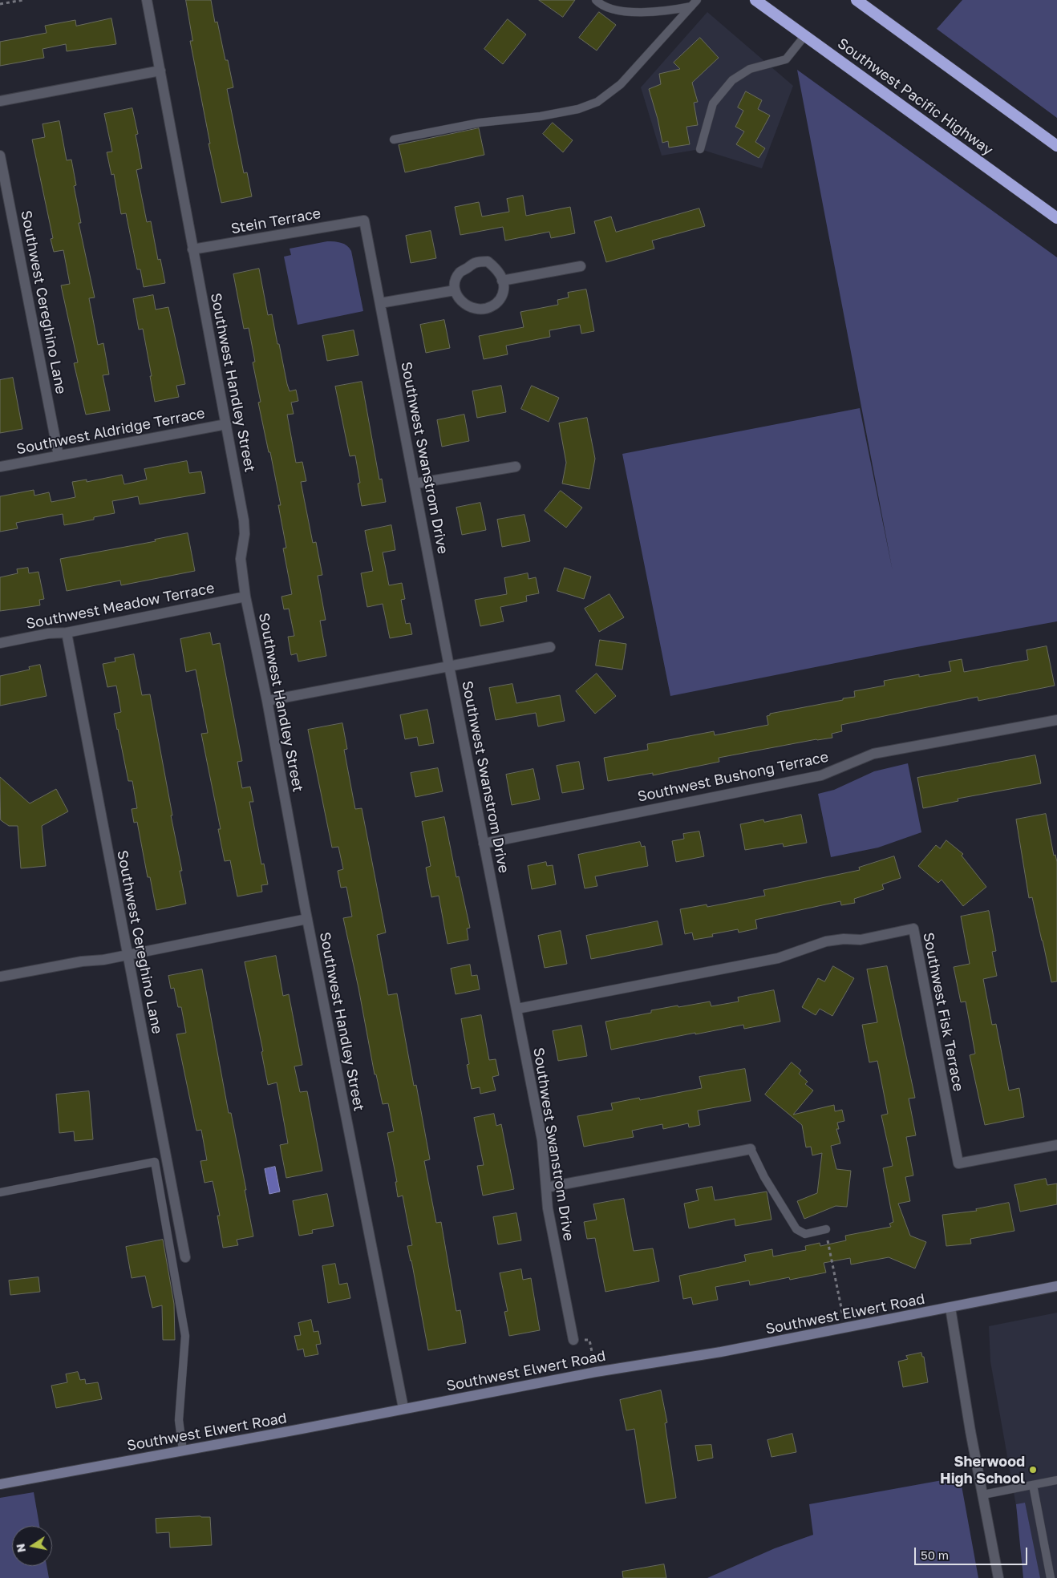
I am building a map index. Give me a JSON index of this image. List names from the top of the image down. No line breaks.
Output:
{"streets":{"highway":["Southwest Pacific Highway"],"main road":["Southwest Elwert Road"],"street":["Stein Terrace","Southwest Cereghino Lane","Southwest Handley Street","Southwest Aldridge Terrace","Southwest Swanstrom Drive","Southwest Meadow Terrace","Southwest Bushong Terrace","Southwest Fisk Terrace"]},"crossings":[["Stein Terrace","Southwest Handley Street"],["Stein Terrace","Southwest Swanstrom Drive"],["Southwest Cereghino Lane","Southwest Aldridge Terrace"],["Southwest Cereghino Lane","Southwest Meadow Terrace"],["Southwest Handley Street","Southwest Aldridge Terrace"],["Southwest Handley Street","Southwest Meadow Terrace"],["Southwest Handley Street","Southwest Elwert Road"],["Southwest Swanstrom Drive","Southwest Bushong Terrace"],["Southwest Swanstrom Drive","Southwest Fisk Terrace"]],"places":["Sherwood High School"],"scale_bar":"50 m","north":"left"}
